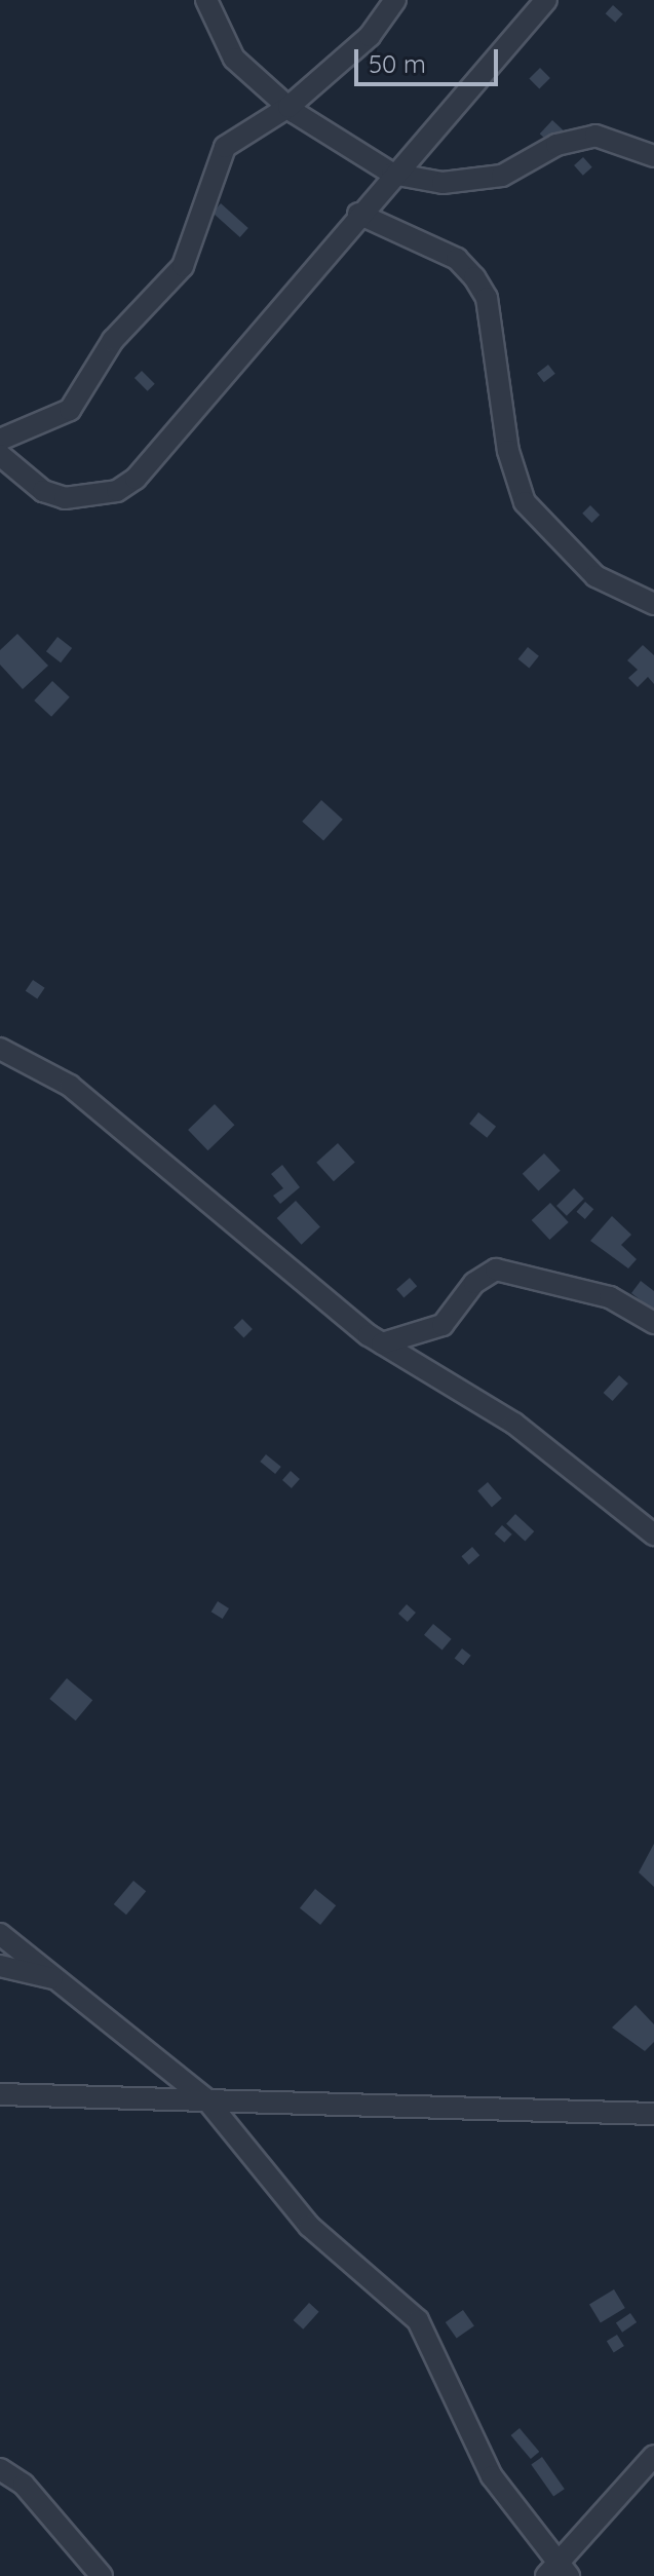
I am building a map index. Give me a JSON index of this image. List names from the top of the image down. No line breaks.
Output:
{"scale_bar":"50 m"}
